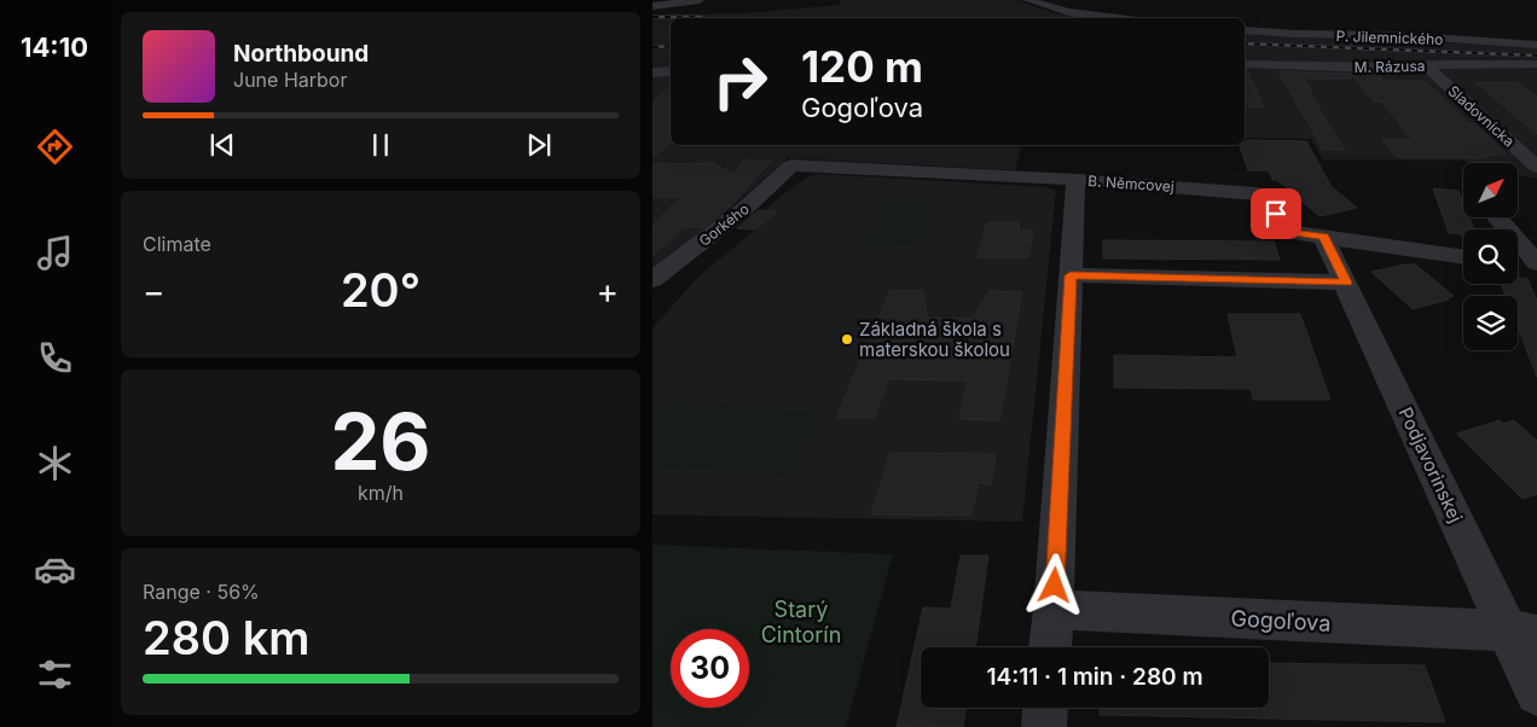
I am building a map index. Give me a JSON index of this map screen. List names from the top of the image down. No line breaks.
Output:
{"streets":{"street":["P. Jilemnického","M. Rázusa","Sladovnícka","B. Němcovej","Gorkého","Podjavorinskej","Gogoľova"]},"crossings":[["M. Rázusa","Sladovnícka"],["B. Němcovej","Gorkého"],["B. Němcovej","Podjavorinskej"],["Podjavorinskej","Gogoľova"]],"parks":["Starý Cintorín"],"places":["Základná škola s materskou školou"],"north":"top right","page":{"tabs":"14:10","turn":["120 m","Gogoľova"],"song":["Northbound","June Harbor"],"tile":["Climate",["26","km/h"],["Range · 56%","280 km"]],"heat":["−","20°","+"],"limit":"30","trip":"14:11 · 1 min · 280 m"}}
